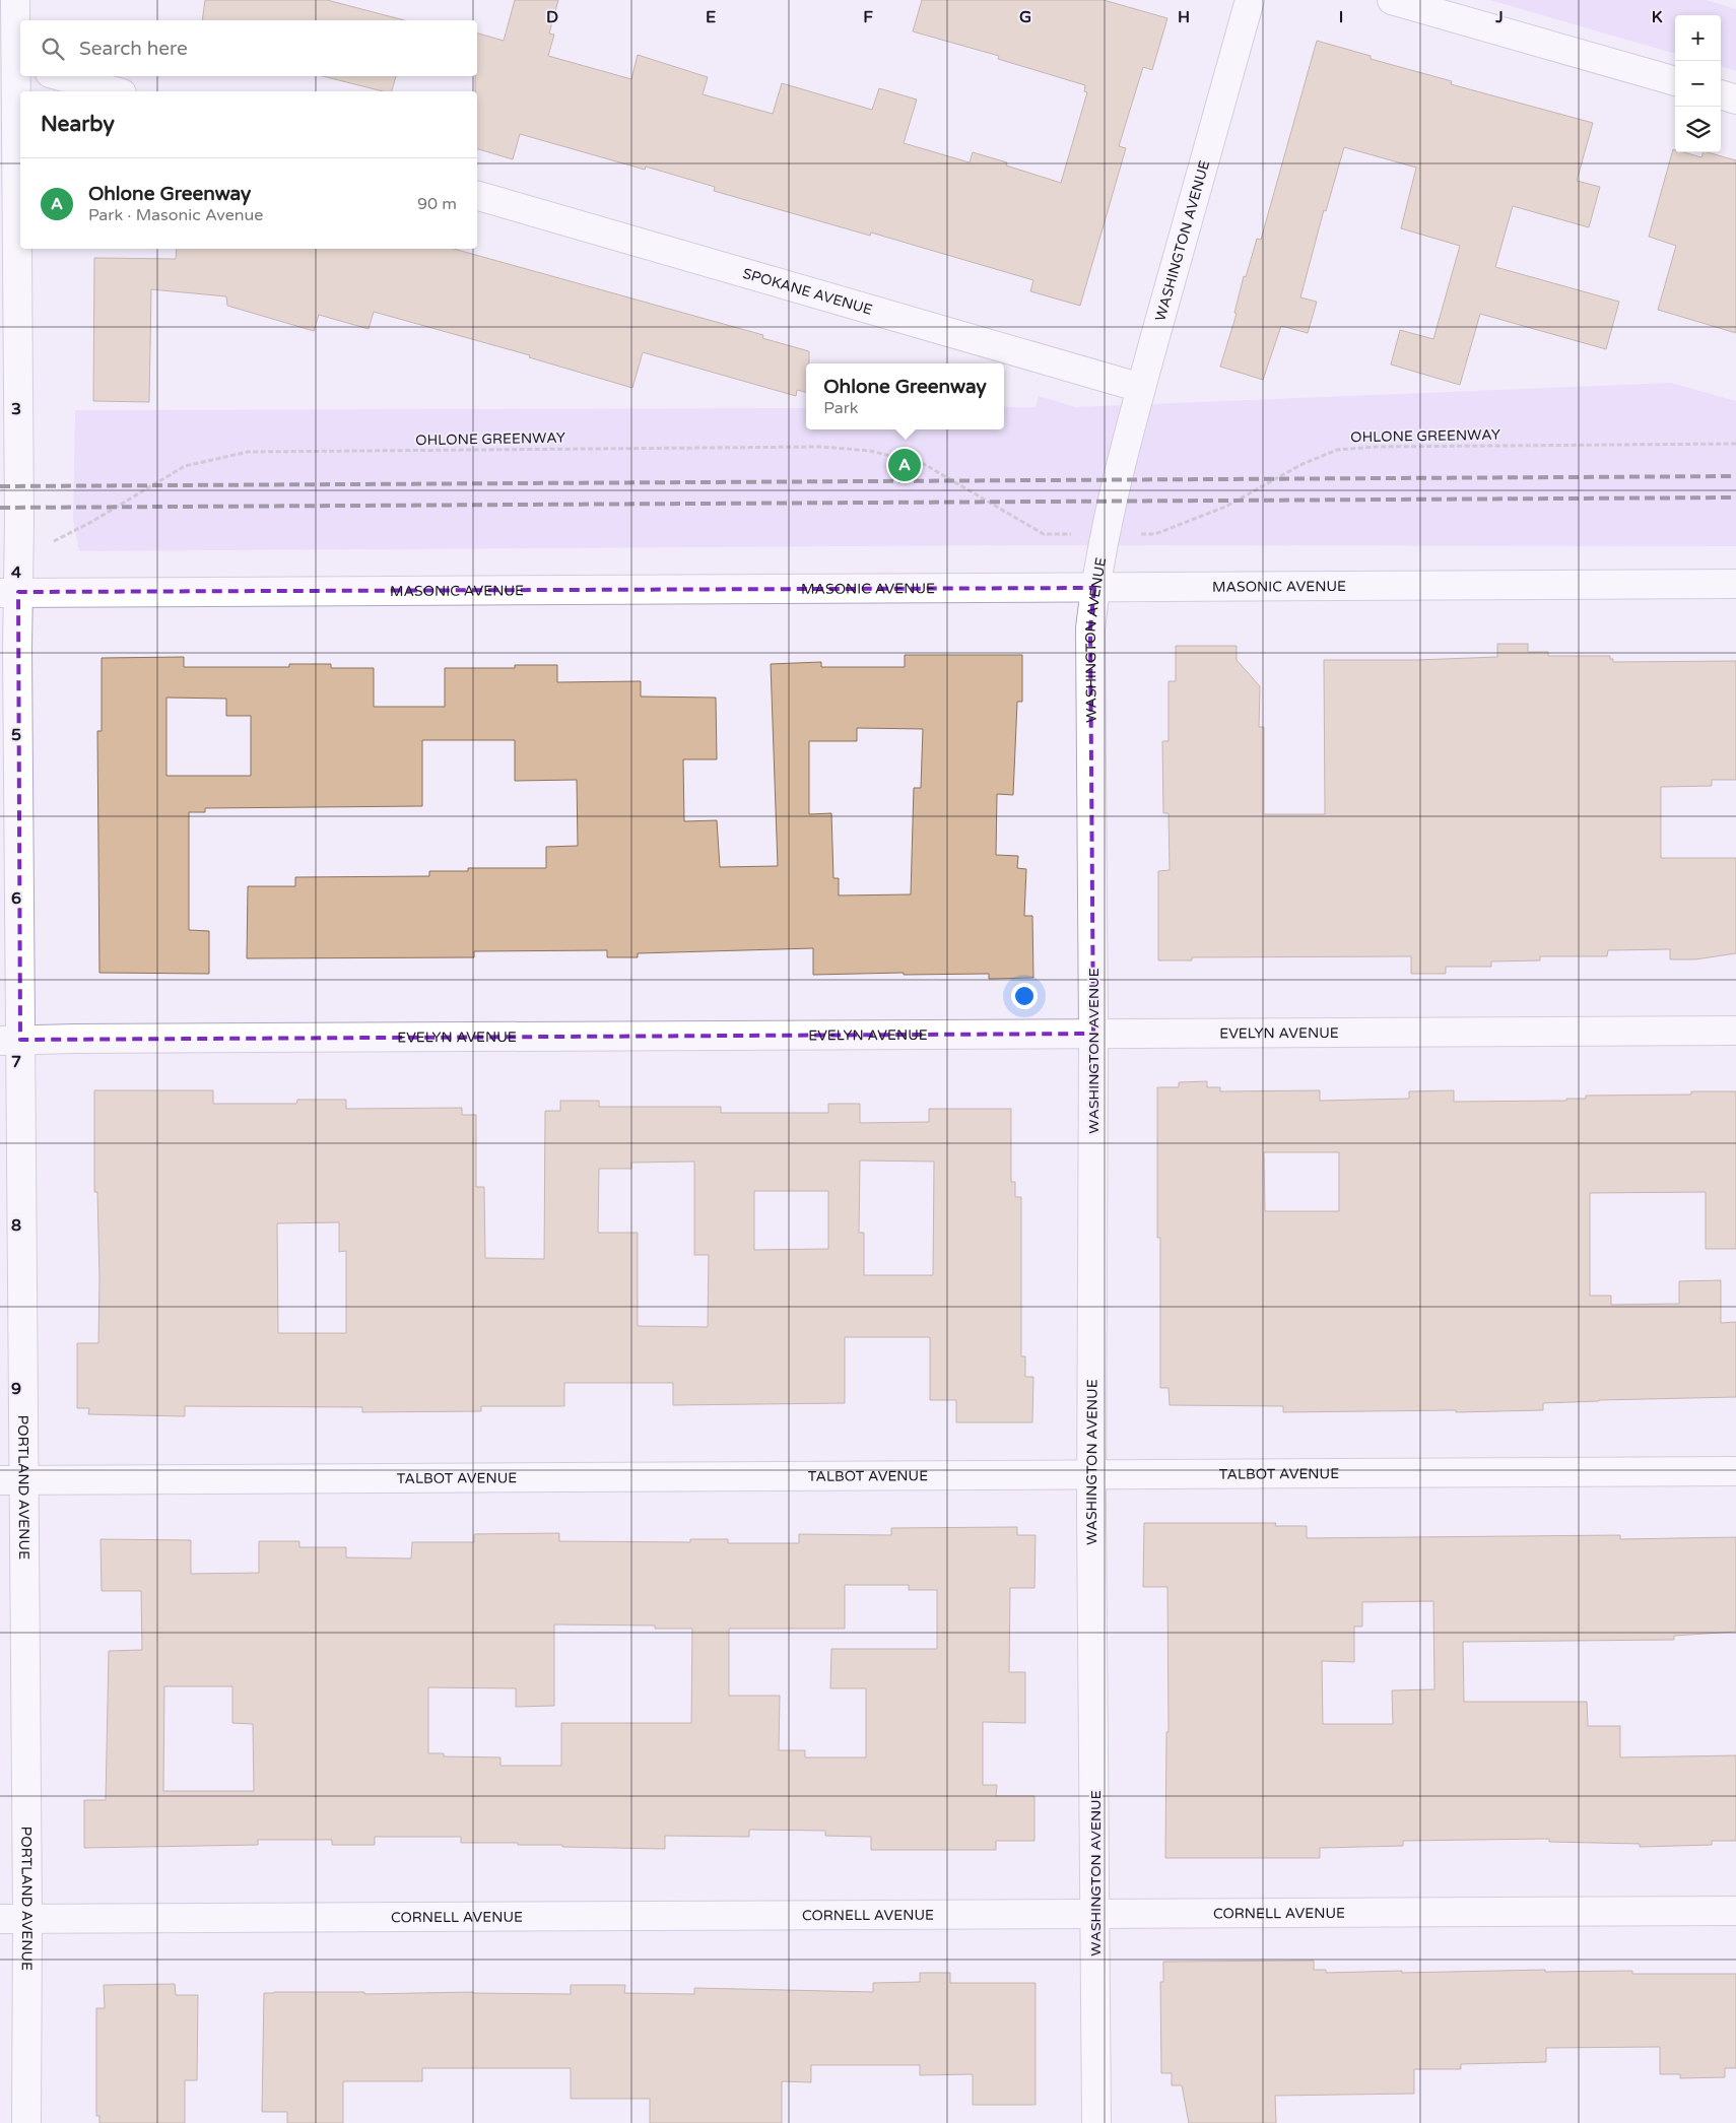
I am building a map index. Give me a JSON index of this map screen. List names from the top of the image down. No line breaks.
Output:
{"streets":{"street":["WASHINGTON AVENUE","SPOKANE AVENUE","MASONIC AVENUE","EVELYN AVENUE","TALBOT AVENUE","PORTLAND AVENUE","CORNELL AVENUE"],"path":["OHLONE GREENWAY"]},"crossings":[["WASHINGTON AVENUE","SPOKANE AVENUE"],["WASHINGTON AVENUE","OHLONE GREENWAY"],["WASHINGTON AVENUE","MASONIC AVENUE"],["WASHINGTON AVENUE","EVELYN AVENUE"],["WASHINGTON AVENUE","TALBOT AVENUE"],["WASHINGTON AVENUE","CORNELL AVENUE"],["OHLONE GREENWAY","PORTLAND AVENUE"],["MASONIC AVENUE","PORTLAND AVENUE"],["EVELYN AVENUE","PORTLAND AVENUE"],["TALBOT AVENUE","PORTLAND AVENUE"],["PORTLAND AVENUE","CORNELL AVENUE"]],"page":{"map_buttons":["+","−"],"search":"Search here","heading":"Nearby","list":[{"mark":"A","name":"Ohlone Greenway","note":"Park · Masonic Avenue","value":"90 m"}],"popup":["Ohlone Greenway","Park"],"pins":"A"},"grid":{"columns":["D","E","F","G","H","I","J","K"],"rows":["3","4","5","6","7","8","9"]}}
